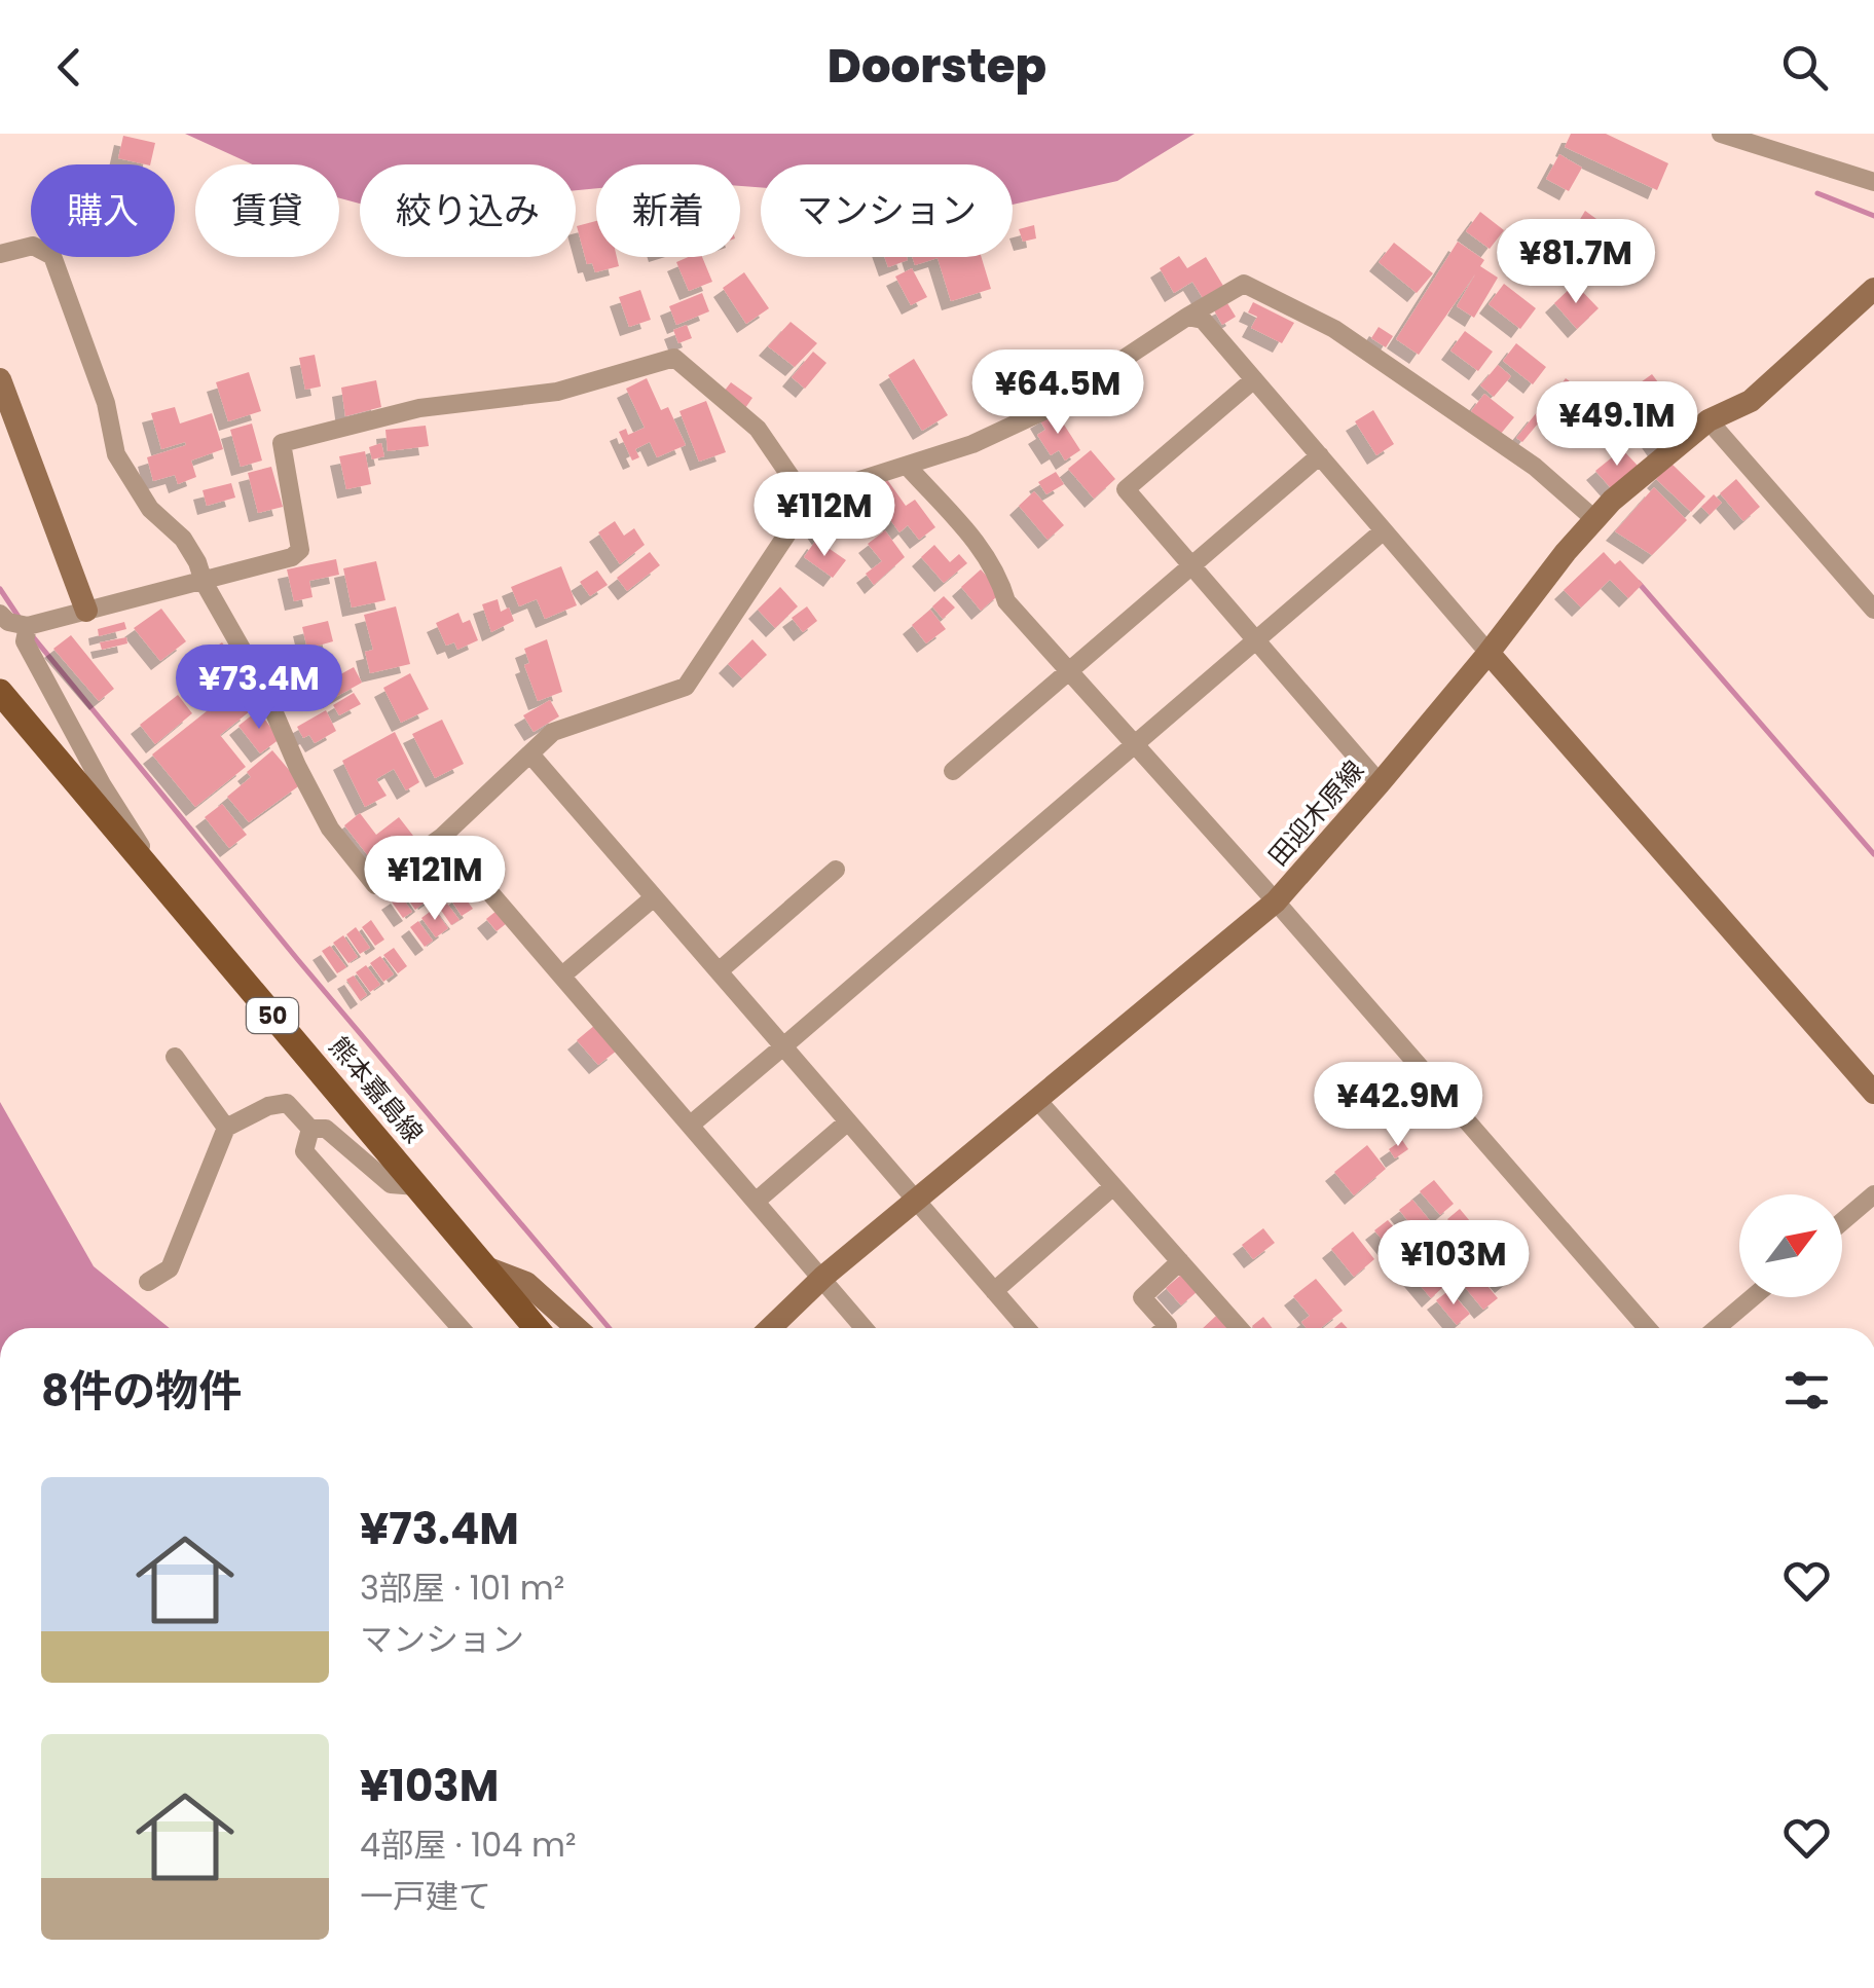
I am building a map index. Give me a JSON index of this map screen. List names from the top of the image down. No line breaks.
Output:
{"streets":{"main road":["田迎木原線","50","熊本嘉島線"]},"north":"top right","page":{"header":"Doorstep","chip":["購入","賃貸","絞り込み","新着","マンション"],"price":["¥81.7M","¥64.5M","¥49.1M","¥112M","¥73.4M","¥121M","¥42.9M","¥103M"],"heading":"8件の物件","list":[{"name":"¥73.4M","note":"3部屋 · 101 m² · マンション"},{"name":"¥103M","note":"4部屋 · 104 m² · 一戸建て"}]}}
